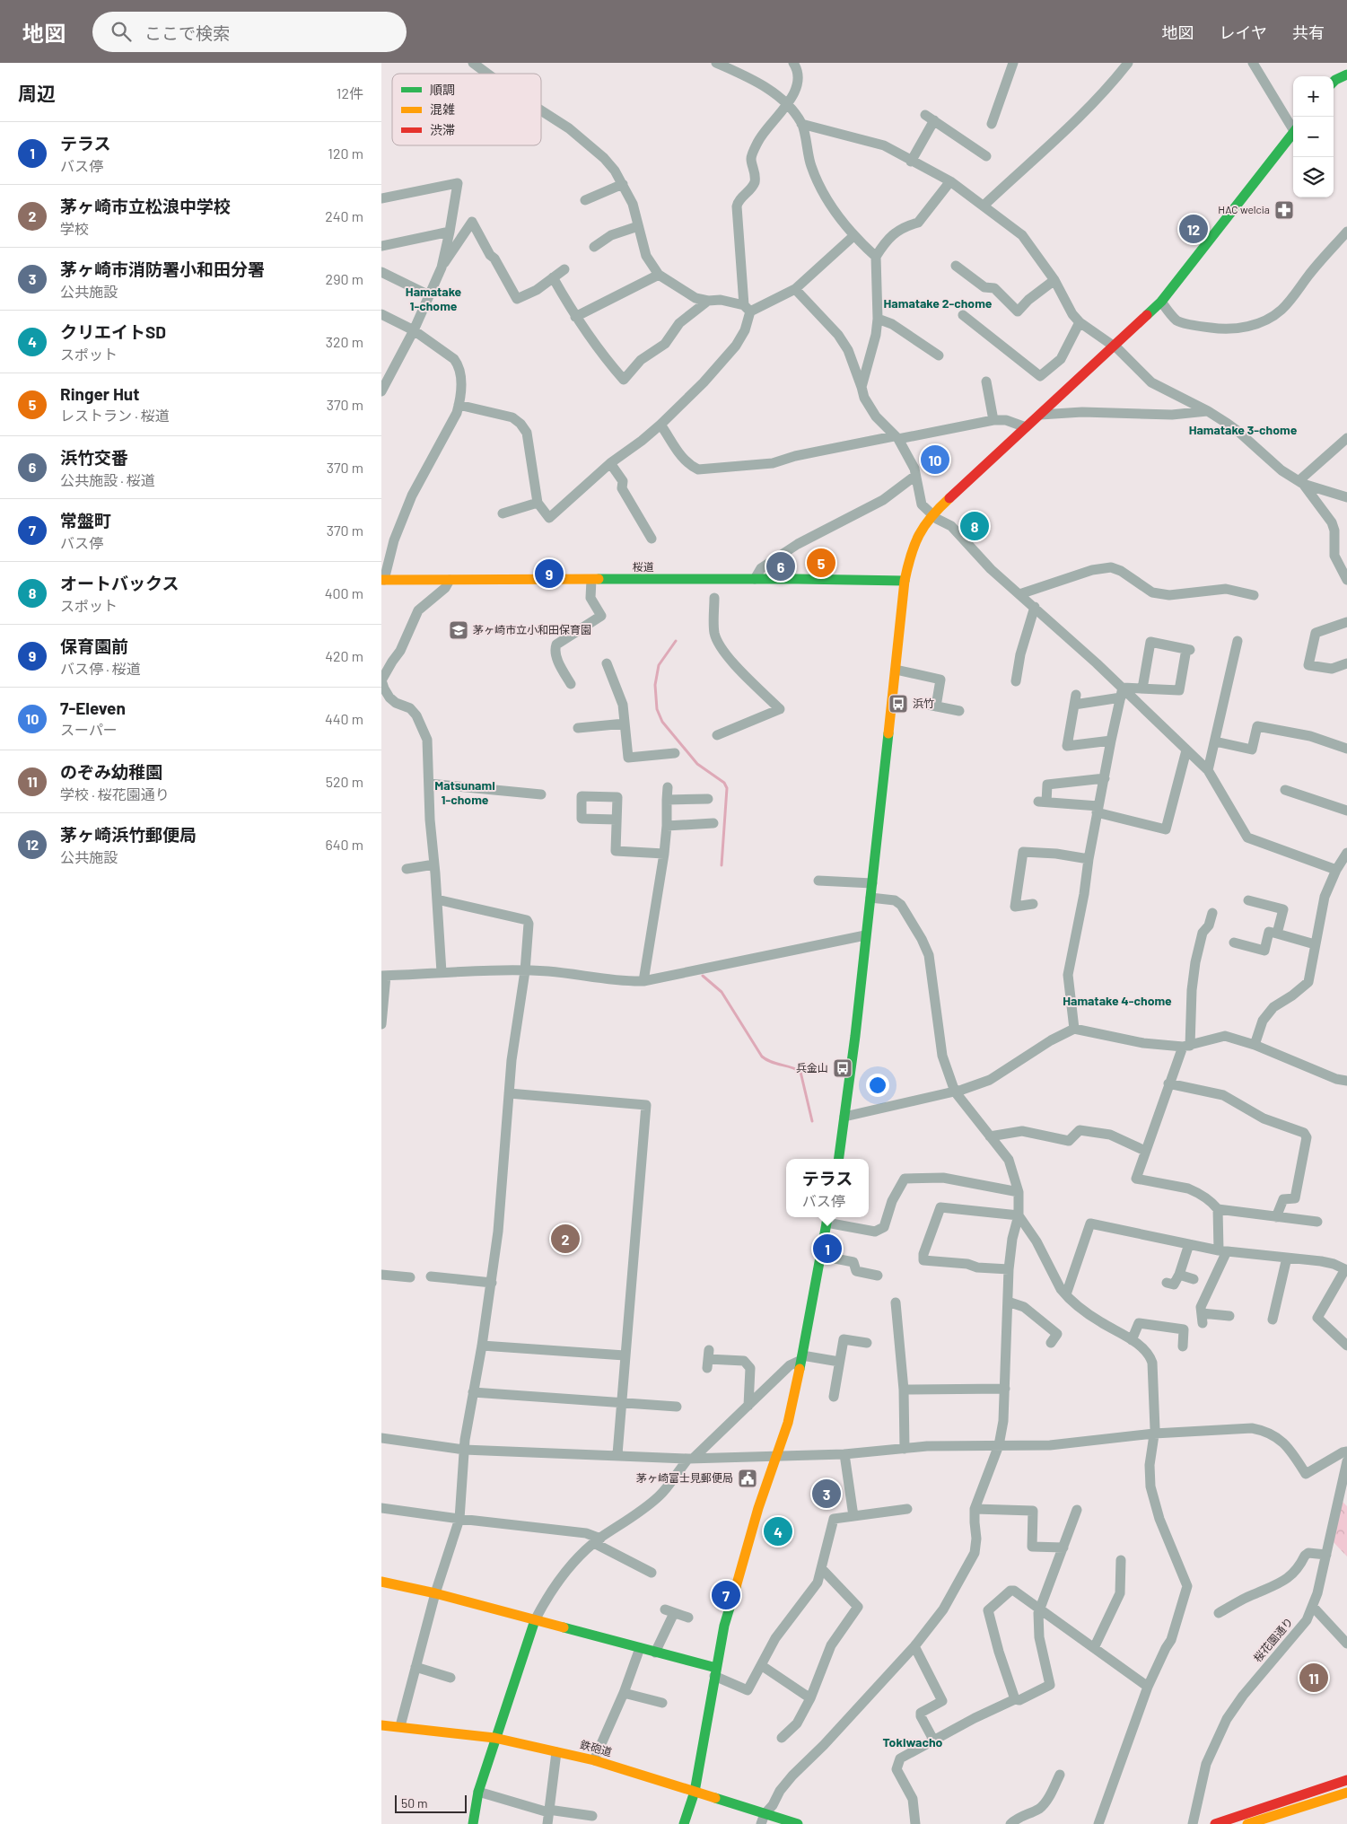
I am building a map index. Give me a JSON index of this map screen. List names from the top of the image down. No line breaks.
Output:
{"streets":{"street":["桜道","桜花園通り","鉄砲道"]},"districts":["Hamatake 1-chome","Hamatake 2-chome","Hamatake 3-chome","Matsunami 1-chome","Hamatake 4-chome","Tokiwacho"],"places":{"pharmacy":["HAC welcia"],"school or university":["茅ヶ崎市立小和田保育園"],"bus stop":["浜竹","兵金山"],"public building":["茅ヶ崎富士見郵便局"]},"legend":["順調","混雑","渋滞"],"scale_bar":"50 m","page":{"header":"地図","search":"ここで検索","nav":["地図","レイヤ","共有"],"heading":["周辺","12件"],"map_buttons":["+","−"],"list":[{"mark":"1","name":"テラス","note":"バス停","value":"120 m"},{"mark":"2","name":"茅ヶ崎市立松浪中学校","note":"学校","value":"240 m"},{"mark":"3","name":"茅ヶ崎市消防署小和田分署","note":"公共施設","value":"290 m"},{"mark":"4","name":"クリエイトSD","note":"スポット","value":"320 m"},{"mark":"5","name":"Ringer Hut","note":"レストラン · 桜道","value":"370 m"},{"mark":"6","name":"浜竹交番","note":"公共施設 · 桜道","value":"370 m"},{"mark":"7","name":"常盤町","note":"バス停","value":"370 m"},{"mark":"8","name":"オートバックス","note":"スポット","value":"400 m"},{"mark":"9","name":"保育園前","note":"バス停 · 桜道","value":"420 m"},{"mark":"10","name":"7-Eleven","note":"スーパー","value":"440 m"},{"mark":"11","name":"のぞみ幼稚園","note":"学校 · 桜花園通り","value":"520 m"},{"mark":"12","name":"茅ヶ崎浜竹郵便局","note":"公共施設","value":"640 m"}],"pins":["12","10","8","5","6","9","2","1","3","4","7","11"],"popup":["テラス","バス停"],"scale":"50 m"}}
